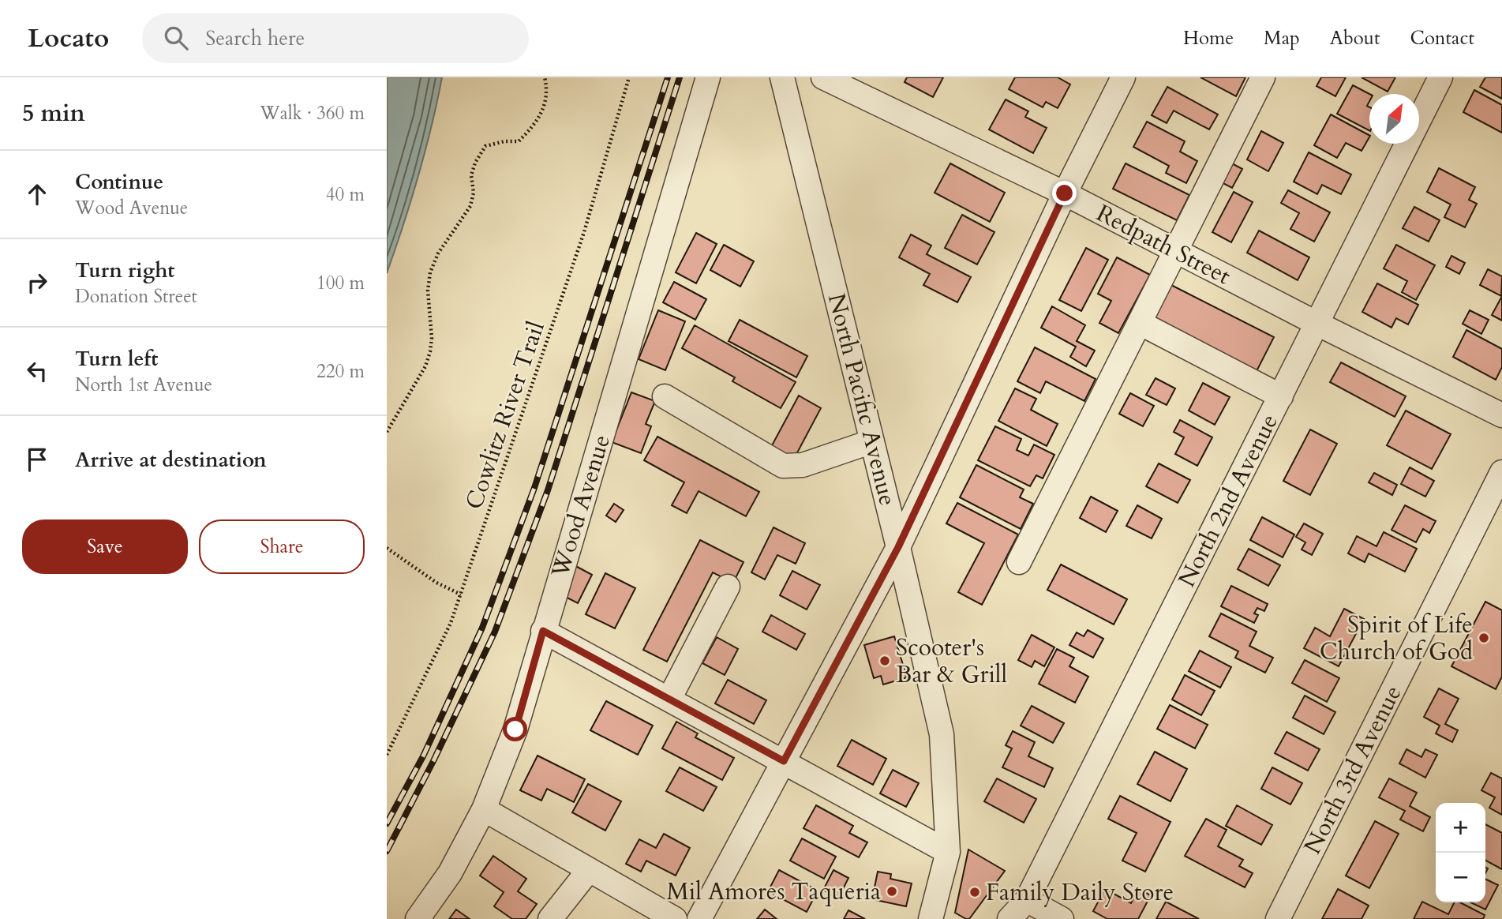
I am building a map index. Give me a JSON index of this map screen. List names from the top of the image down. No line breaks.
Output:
{"streets":{"street":["Redpath Street","North Pacific Avenue","North 2nd Avenue","Wood Avenue","North 3rd Avenue"],"path":["Cowlitz River Trail"]},"crossings":[["Redpath Street","North 2nd Avenue"]],"places":["Spirit of Life Church of God","Scooter's Bar & Grill","Mil Amores Taqueria","Family Daily Store"],"north":"top right","page":{"header":"Locato","search":"Search here","nav":["Home","Map","About","Contact"],"heading":["5 min","Walk · 360 m"],"list":[["Continue","Wood Avenue","40 m"],["Turn right","Donation Street","100 m"],["Turn left","North 1st Avenue","220 m"],"Arrive at destination"],"buttons":["Save","Share"],"map_buttons":["+","−"]}}
